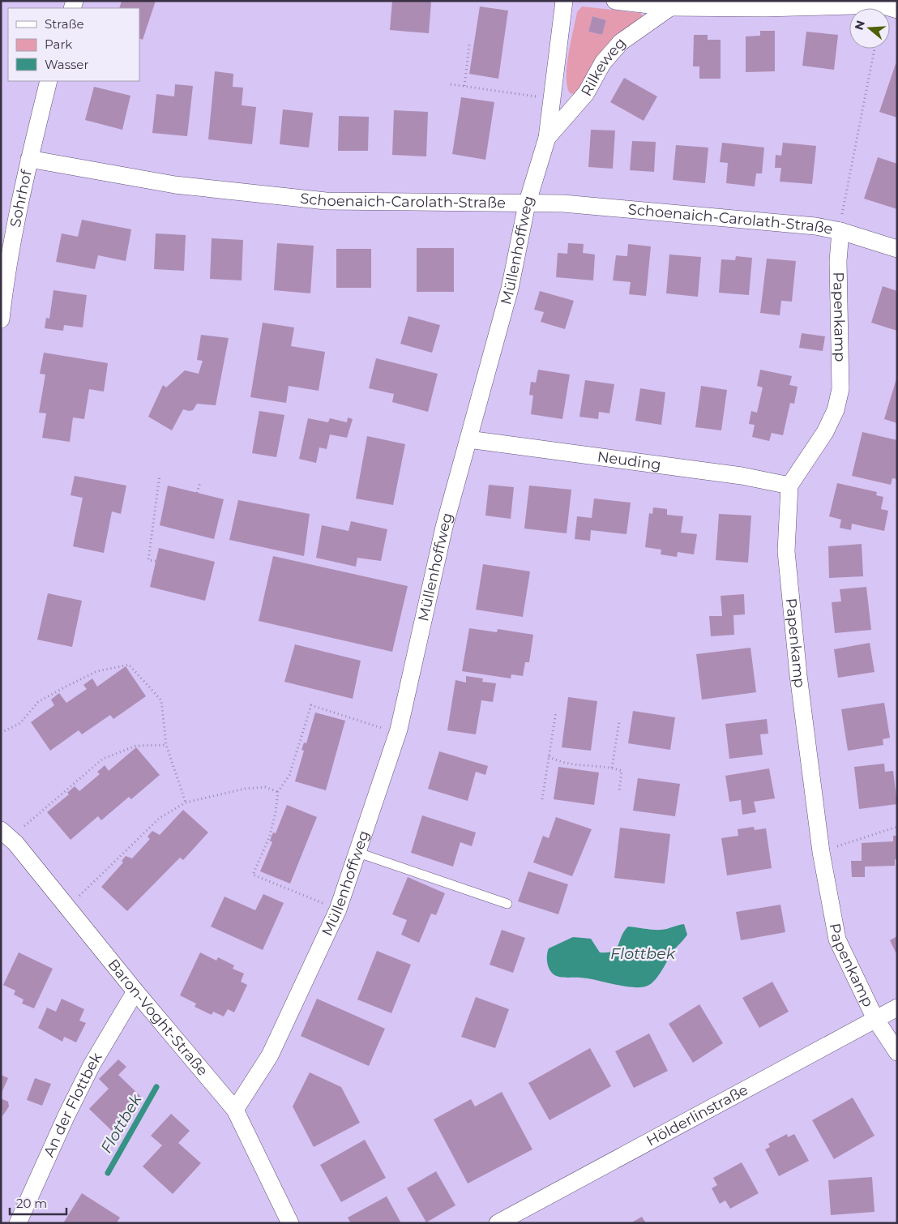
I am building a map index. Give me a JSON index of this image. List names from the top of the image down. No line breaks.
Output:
{"streets":{"street":["Rilkeweg","Sohrhof","Schoenaich-Carolath-Straße","Müllenhoffweg","Papenkamp","Neuding","Baron-Voght-Straße","An der Flottbek","Hölderlinstraße"]},"crossings":[["Rilkeweg","Müllenhoffweg"],["Sohrhof","Schoenaich-Carolath-Straße"],["Schoenaich-Carolath-Straße","Müllenhoffweg"],["Schoenaich-Carolath-Straße","Papenkamp"],["Müllenhoffweg","Neuding"],["Müllenhoffweg","Baron-Voght-Straße"],["Papenkamp","Neuding"],["Papenkamp","Hölderlinstraße"],["Baron-Voght-Straße","An der Flottbek"]],"water":["Flottbek"],"legend":["Straße","Park","Wasser"],"scale_bar":"20 m","north":"left"}
